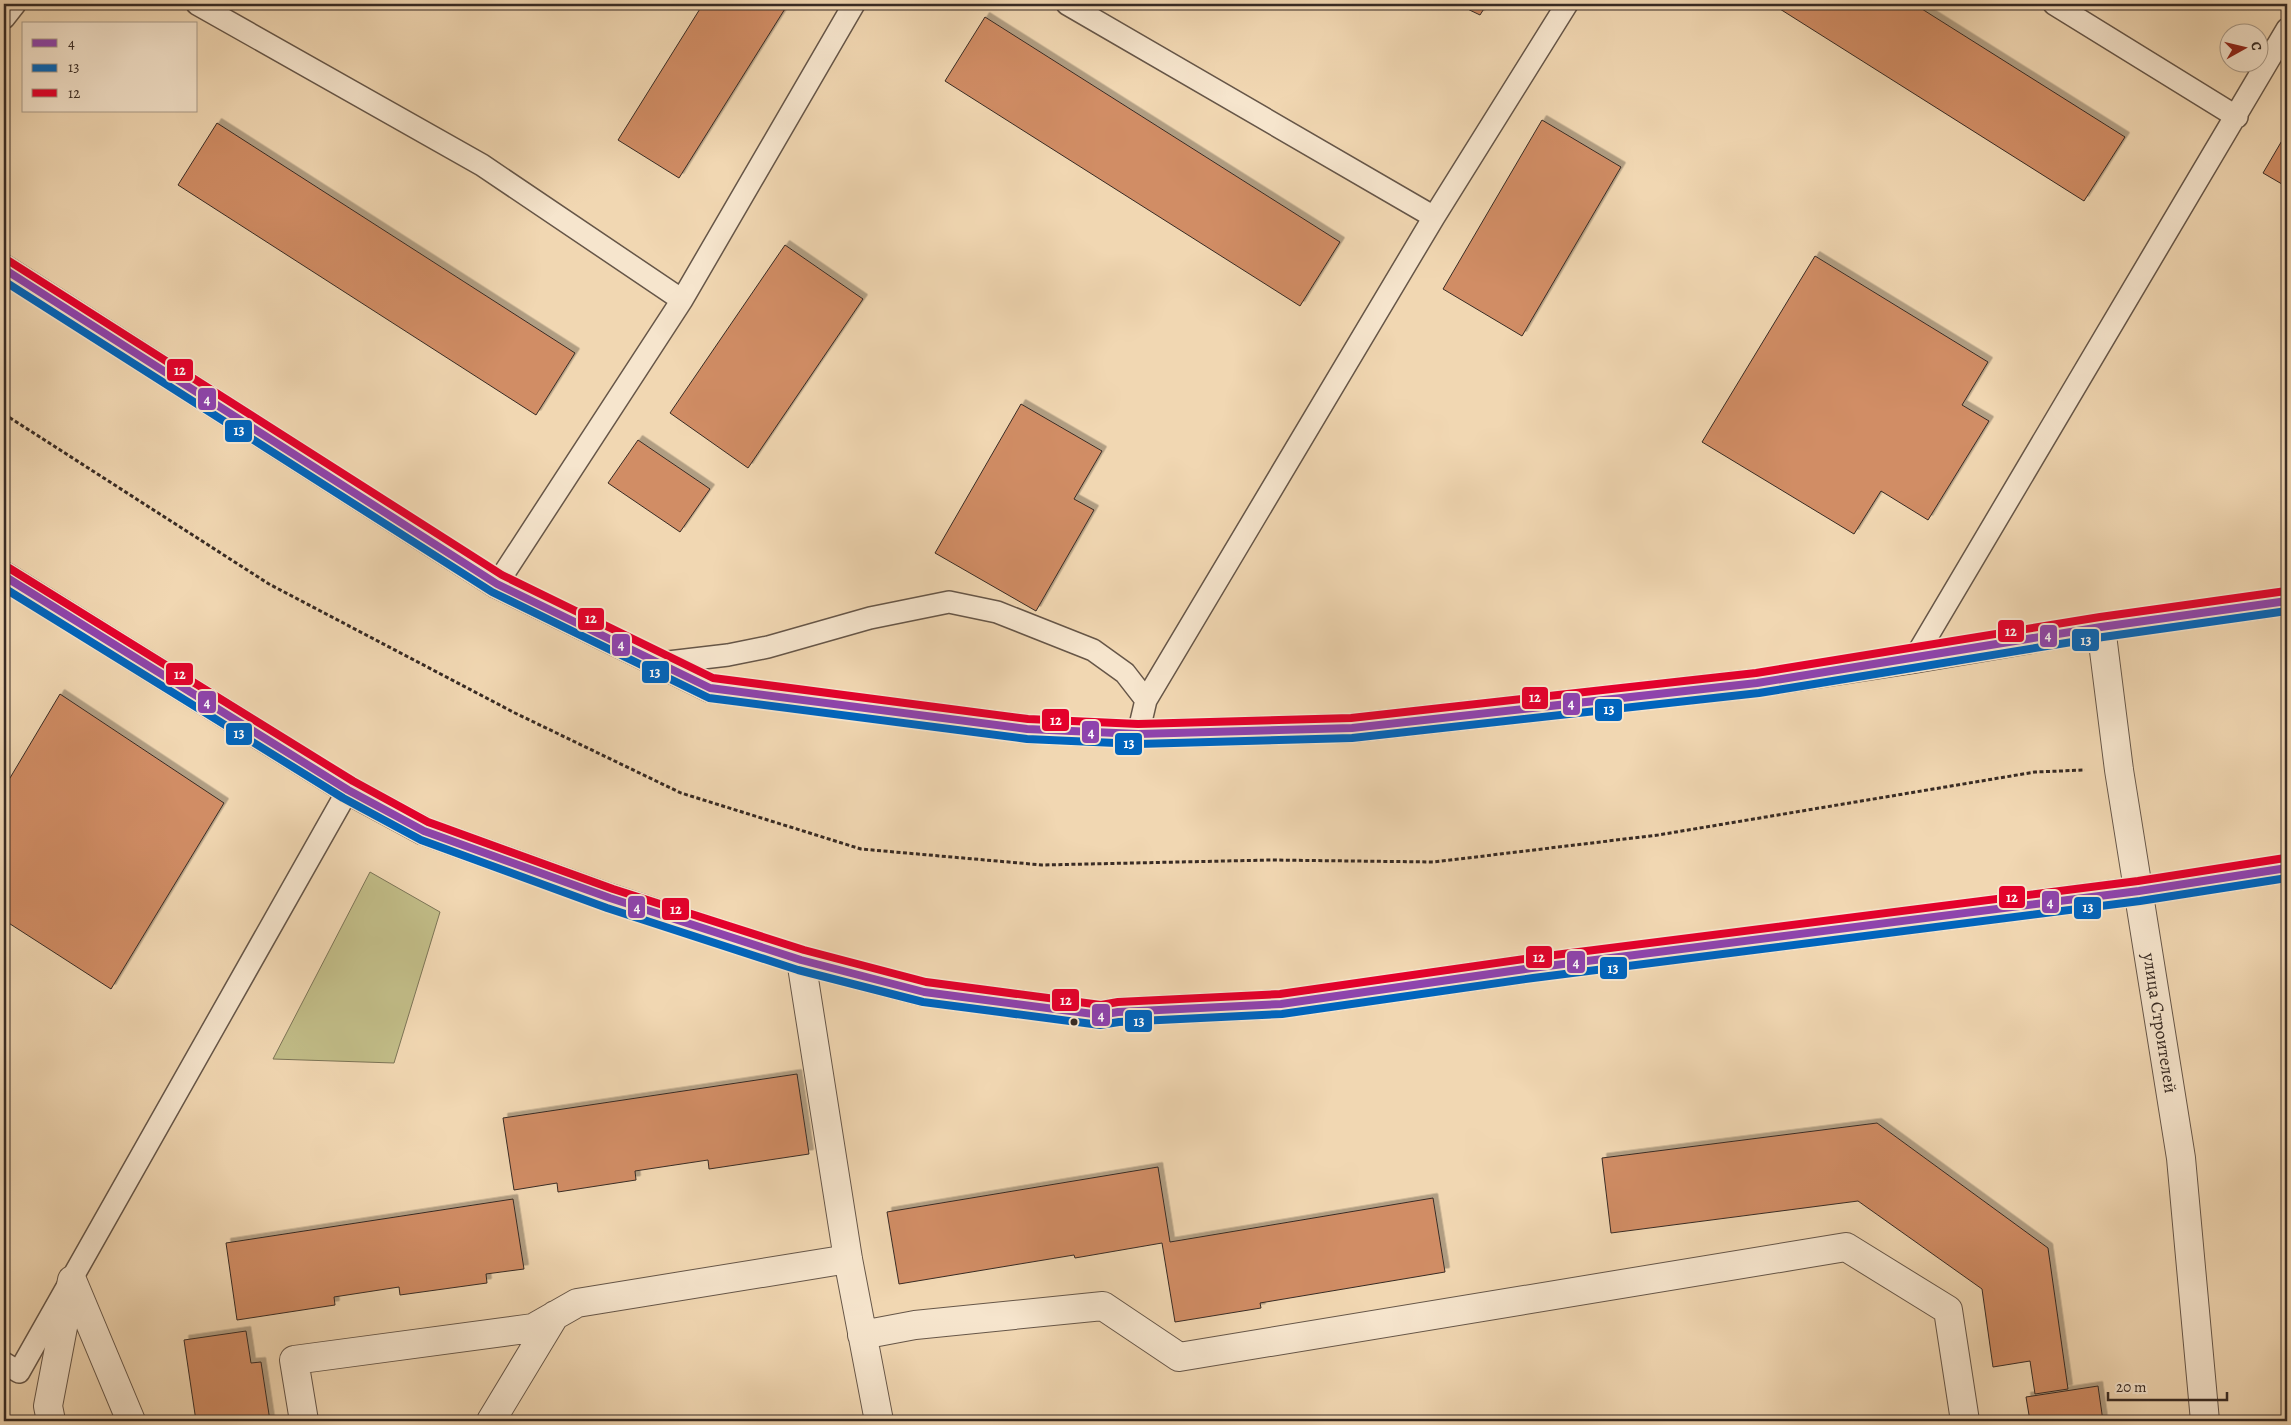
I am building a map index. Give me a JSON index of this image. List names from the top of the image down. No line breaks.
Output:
{"streets":{"street":["улица Строителей"]},"lines":["transit line 12","transit line 4","transit line 13"],"legend":["4","13","12"],"scale_bar":"20 m","north":"right"}
